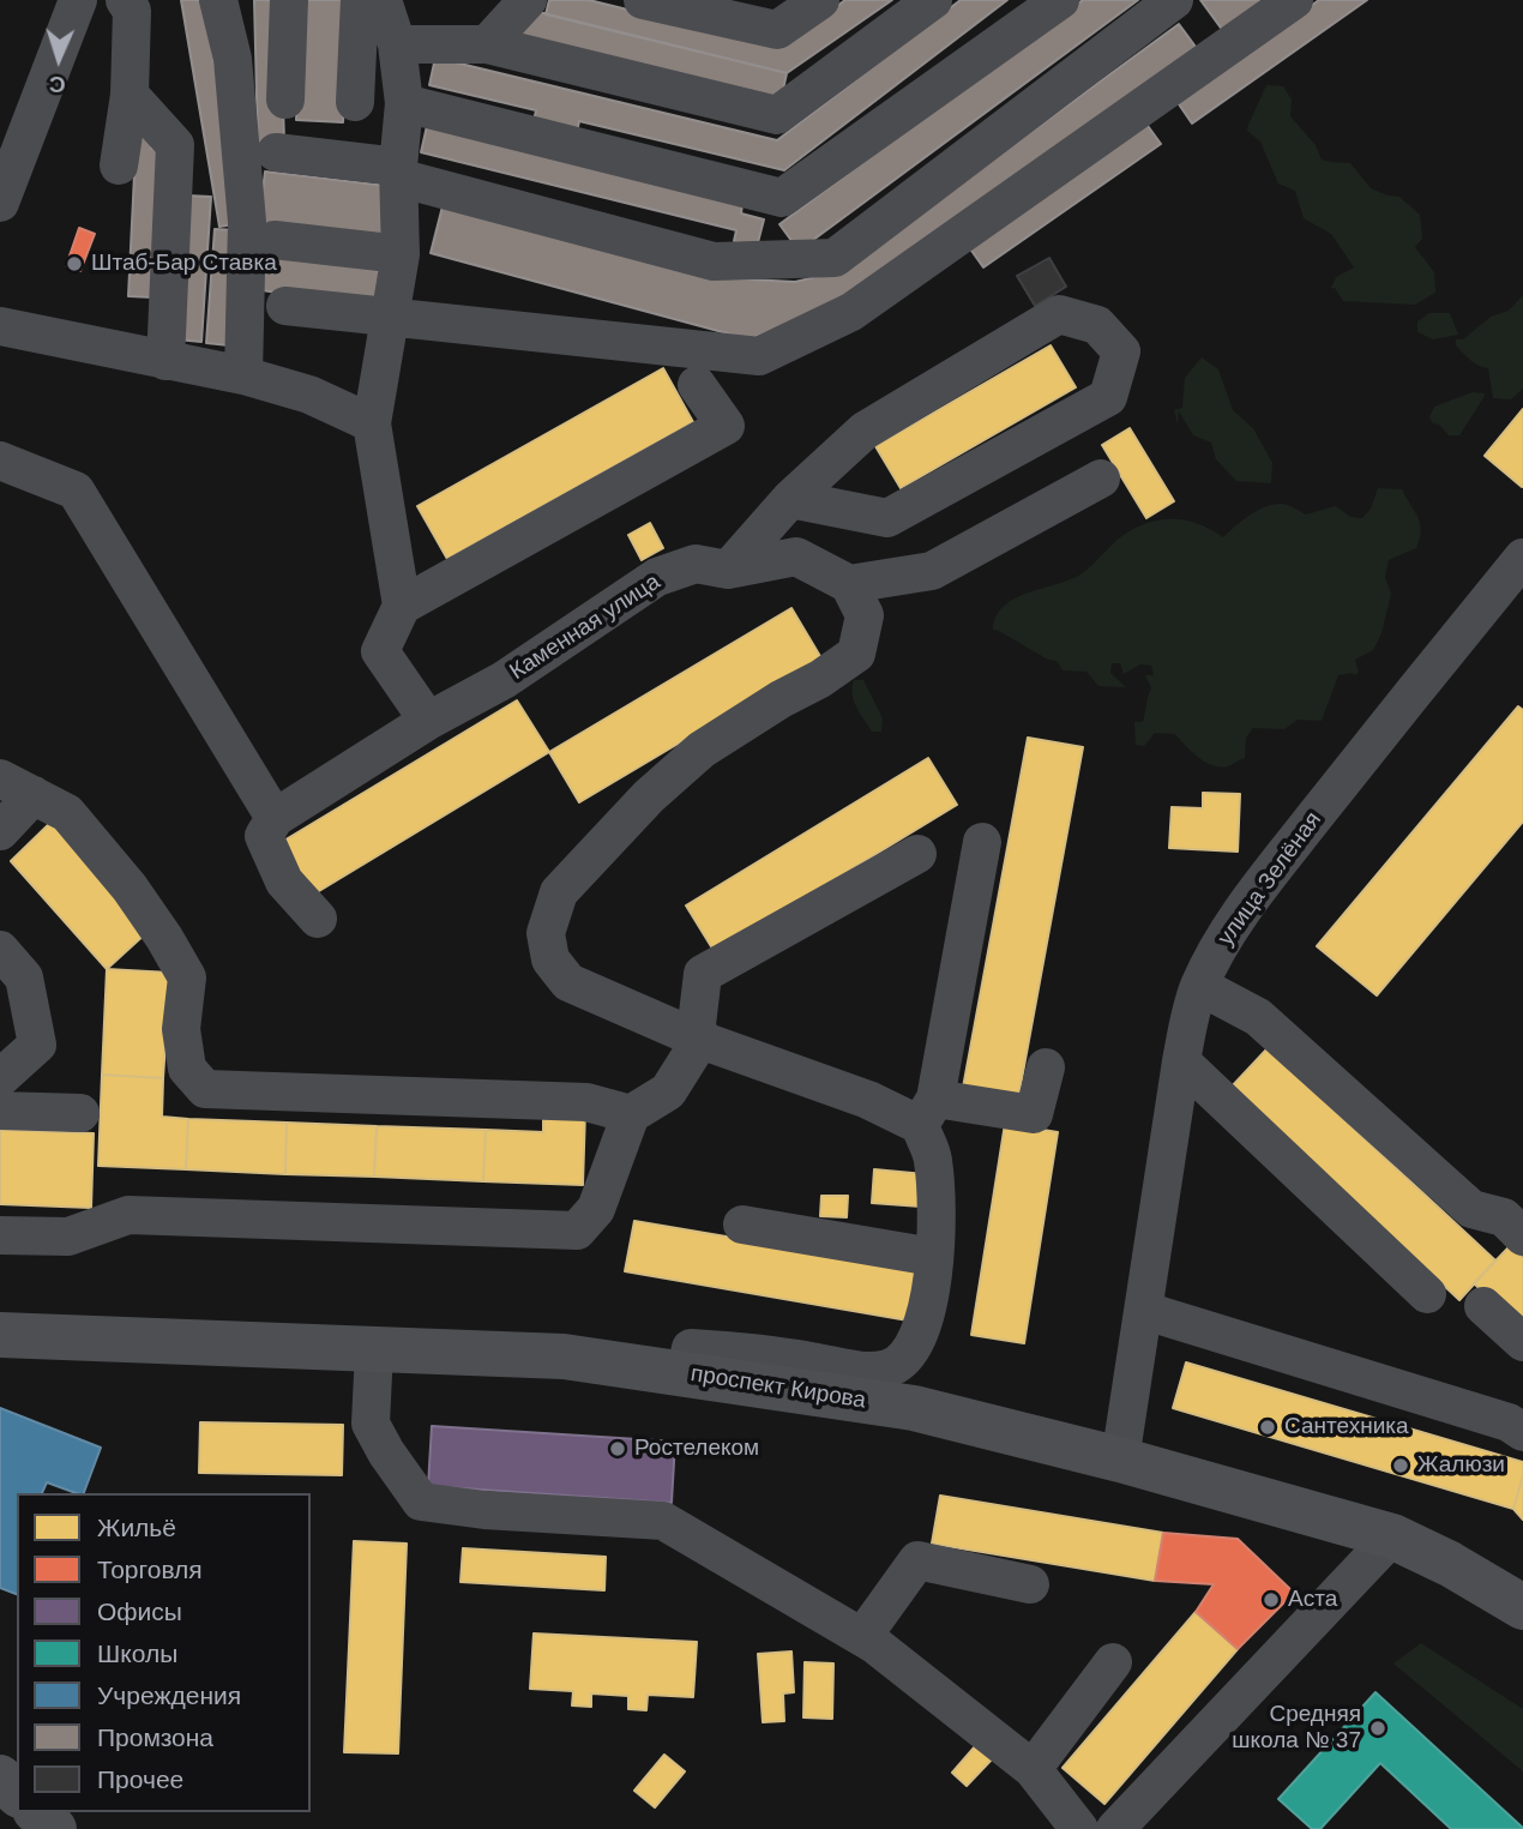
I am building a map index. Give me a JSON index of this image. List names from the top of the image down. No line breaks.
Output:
{"streets":{"main road":["проспект Кирова"],"street":["Каменная улица","улица Зелёная"]},"crossings":[["улица Зелёная","проспект Кирова"]],"places":["Штаб-Бар Ставка","Сантехника","Ростелеком","Жалюзи","Аста","Средняя школа № 37"],"legend":["Жильё","Торговля","Офисы","Школы","Учреждения","Промзона","Прочее"],"north":"bottom"}
